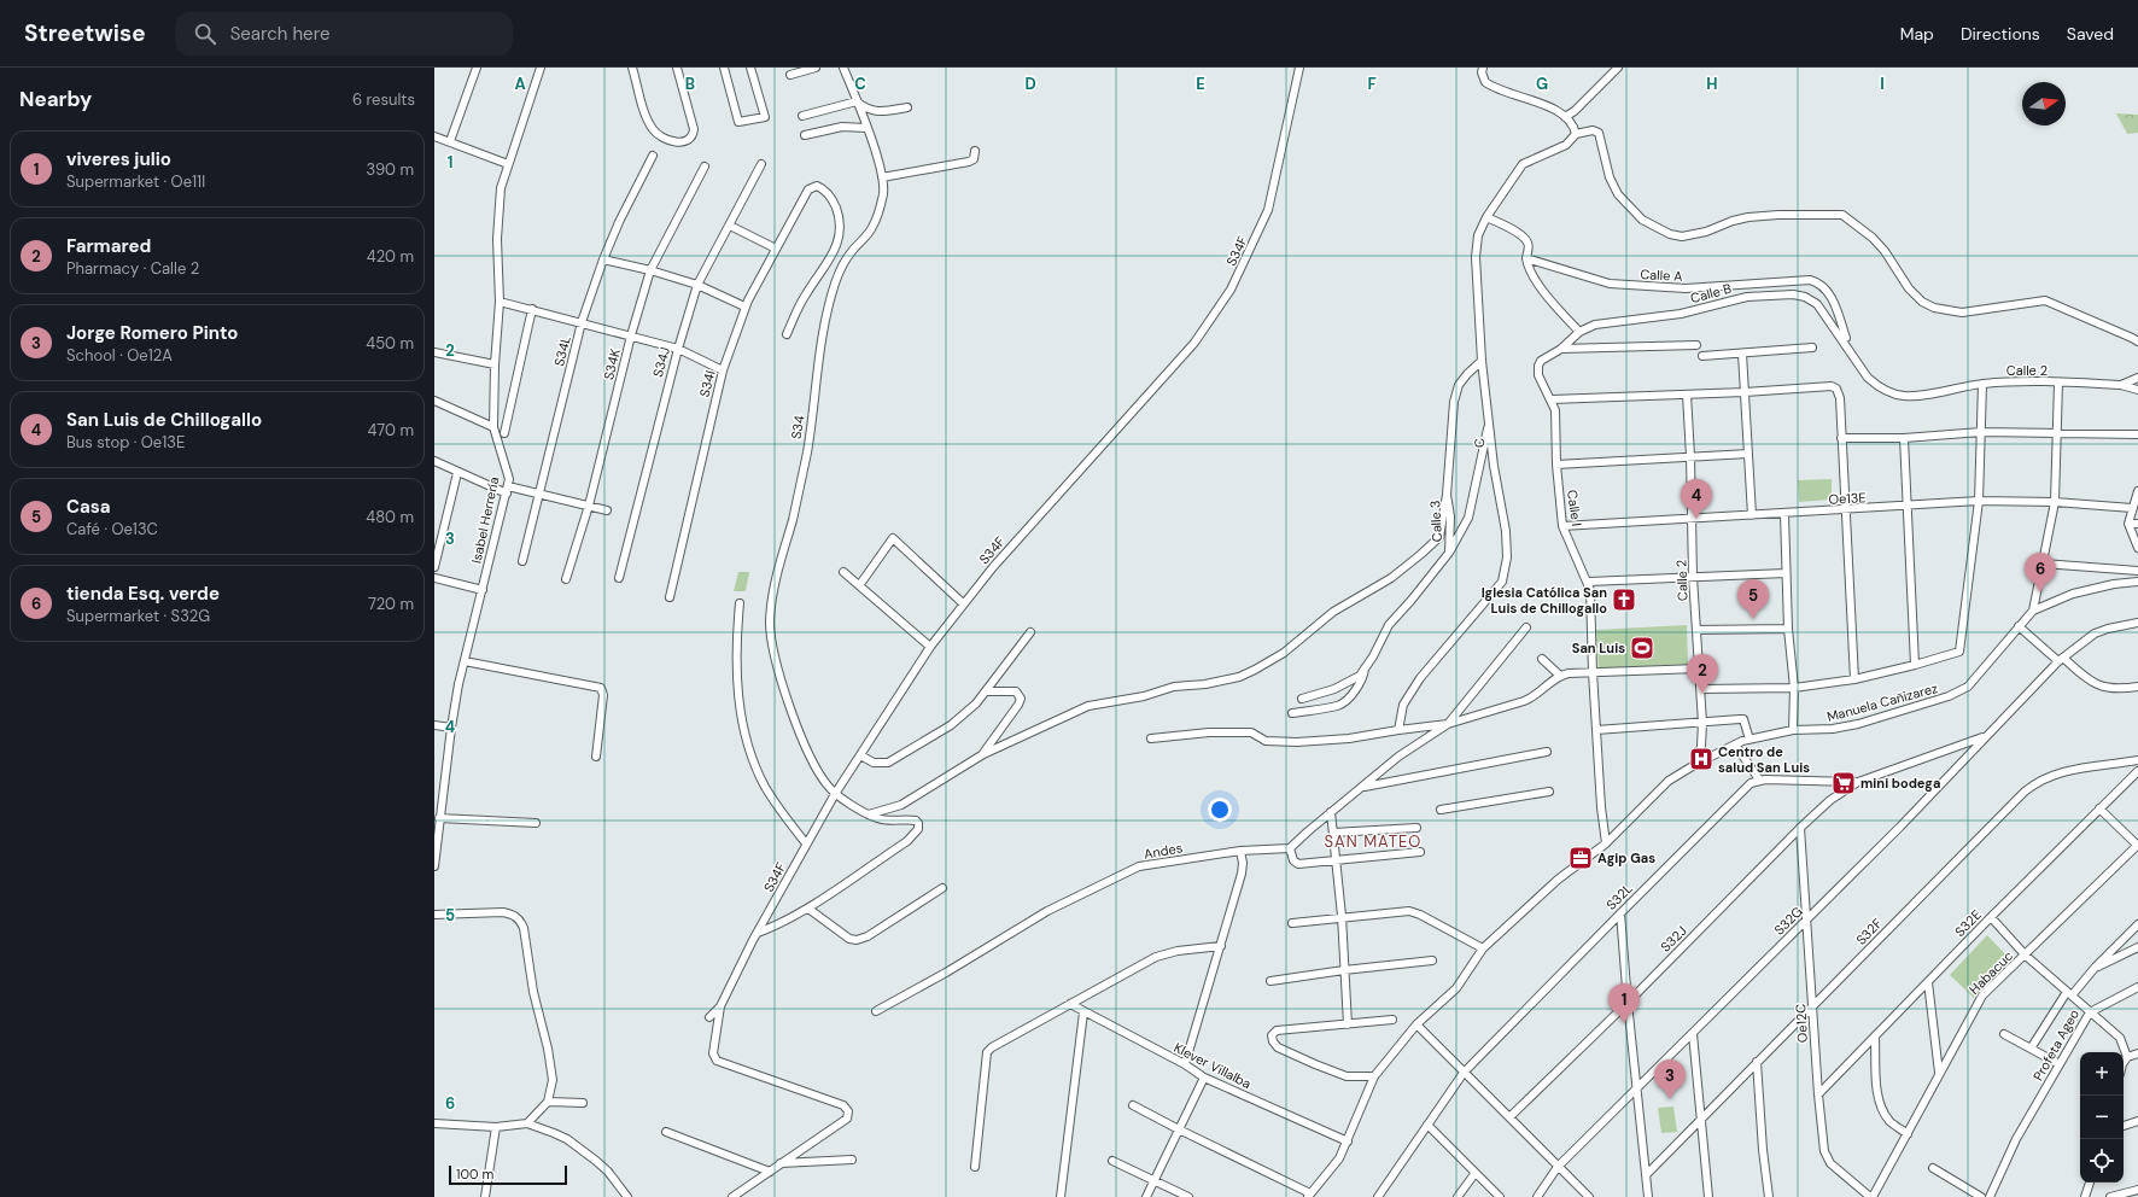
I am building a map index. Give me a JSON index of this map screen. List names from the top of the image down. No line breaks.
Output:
{"streets":{"street":["S34F","Calle A","Calle B","S34L","S34J","S34K","Calle 2","S34I","S34","C","Oe13E","Calle I","Isabel Herrería","Calle 3","Manuela Cañizarez","Andes","S32L","S32G","S32E","S32F","S32J","Habacuc","Oe12C","Profeta Ageo","Klever Villalba"]},"crossings":[["S34F","S34"],["Calle A","Calle B"],["Calle A","Calle 2"],["Calle B","Calle 2"],["Calle B","Calle I"],["Calle 2","Oe13E"],["Calle 2","Manuela Cañizarez"],["C","Calle 3"],["Oe13E","Calle I"],["Calle I","Manuela Cañizarez"],["Manuela Cañizarez","Klever Villalba"],["S32G","Oe12C"],["S32E","Oe12C"],["S32F","Oe12C"],["S32J","Oe12C"],["Habacuc","Oe12C"]],"districts":["SAN MATEO"],"places":{"church":["Iglesia Católica San Luis de Chillogallo"],"sports":["San Luis"],"hospital":["Centro de salud San Luis"],"supermarket":["mini bodega"],"office":["Agip Gas"]},"scale_bar":"100 m","north":"right","page":{"header":"Streetwise","search":"Search here","nav":["Map","Directions","Saved"],"heading":["Nearby","6 results"],"list":[{"mark":"1","name":"viveres julio","note":"Supermarket · Oe11l","value":"390 m"},{"mark":"2","name":"Farmared","note":"Pharmacy · Calle 2","value":"420 m"},{"mark":"3","name":"Jorge Romero Pinto","note":"School · Oe12A","value":"450 m"},{"mark":"4","name":"San Luis de Chillogallo","note":"Bus stop · Oe13E","value":"470 m"},{"mark":"5","name":"Casa","note":"Café · Oe13C","value":"480 m"},{"mark":"6","name":"tienda Esq. verde","note":"Supermarket · S32G","value":"720 m"}],"pins":["4","6","5","2","1","3"],"map_buttons":["+","−"],"scale":"100 m"},"grid":{"columns":["A","B","C","D","E","F","G","H","I"],"rows":["1","2","3","4","5","6"]}}
